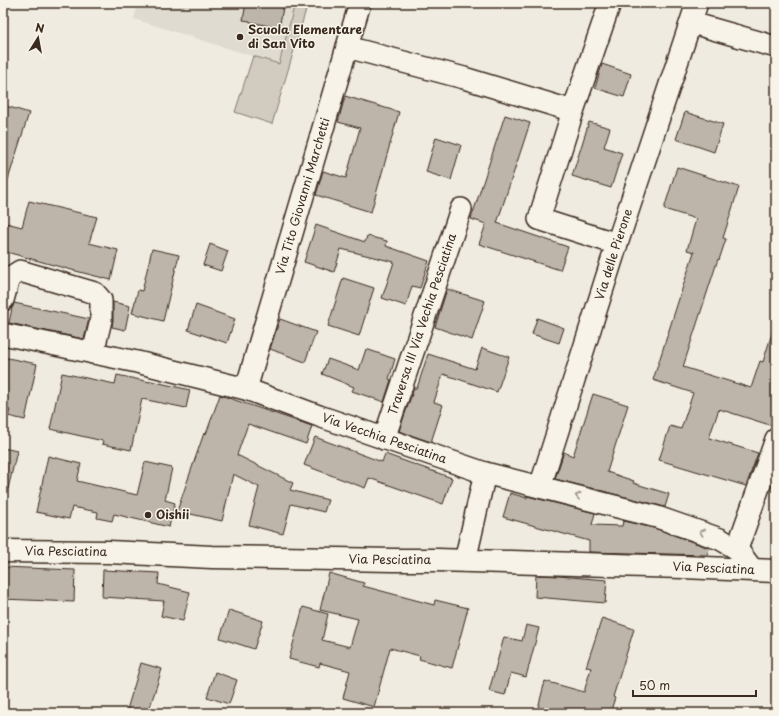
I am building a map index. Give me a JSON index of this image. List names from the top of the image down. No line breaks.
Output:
{"streets":{"main road":["Via Pesciatina"],"street":["Via Tito Giovanni Marchetti","Via delle Pierone","Traversa III Via Vechia Pesciatina","Via Vecchia Pesciatina"]},"crossings":[["Via Tito Giovanni Marchetti","Via Vecchia Pesciatina"],["Via delle Pierone","Via Vecchia Pesciatina"],["Traversa III Via Vechia Pesciatina","Via Vecchia Pesciatina"],["Via Vecchia Pesciatina","Via Pesciatina"]],"places":["Scuola Elementare di San Vito","Oishii"],"scale_bar":"50 m","north":"top"}
